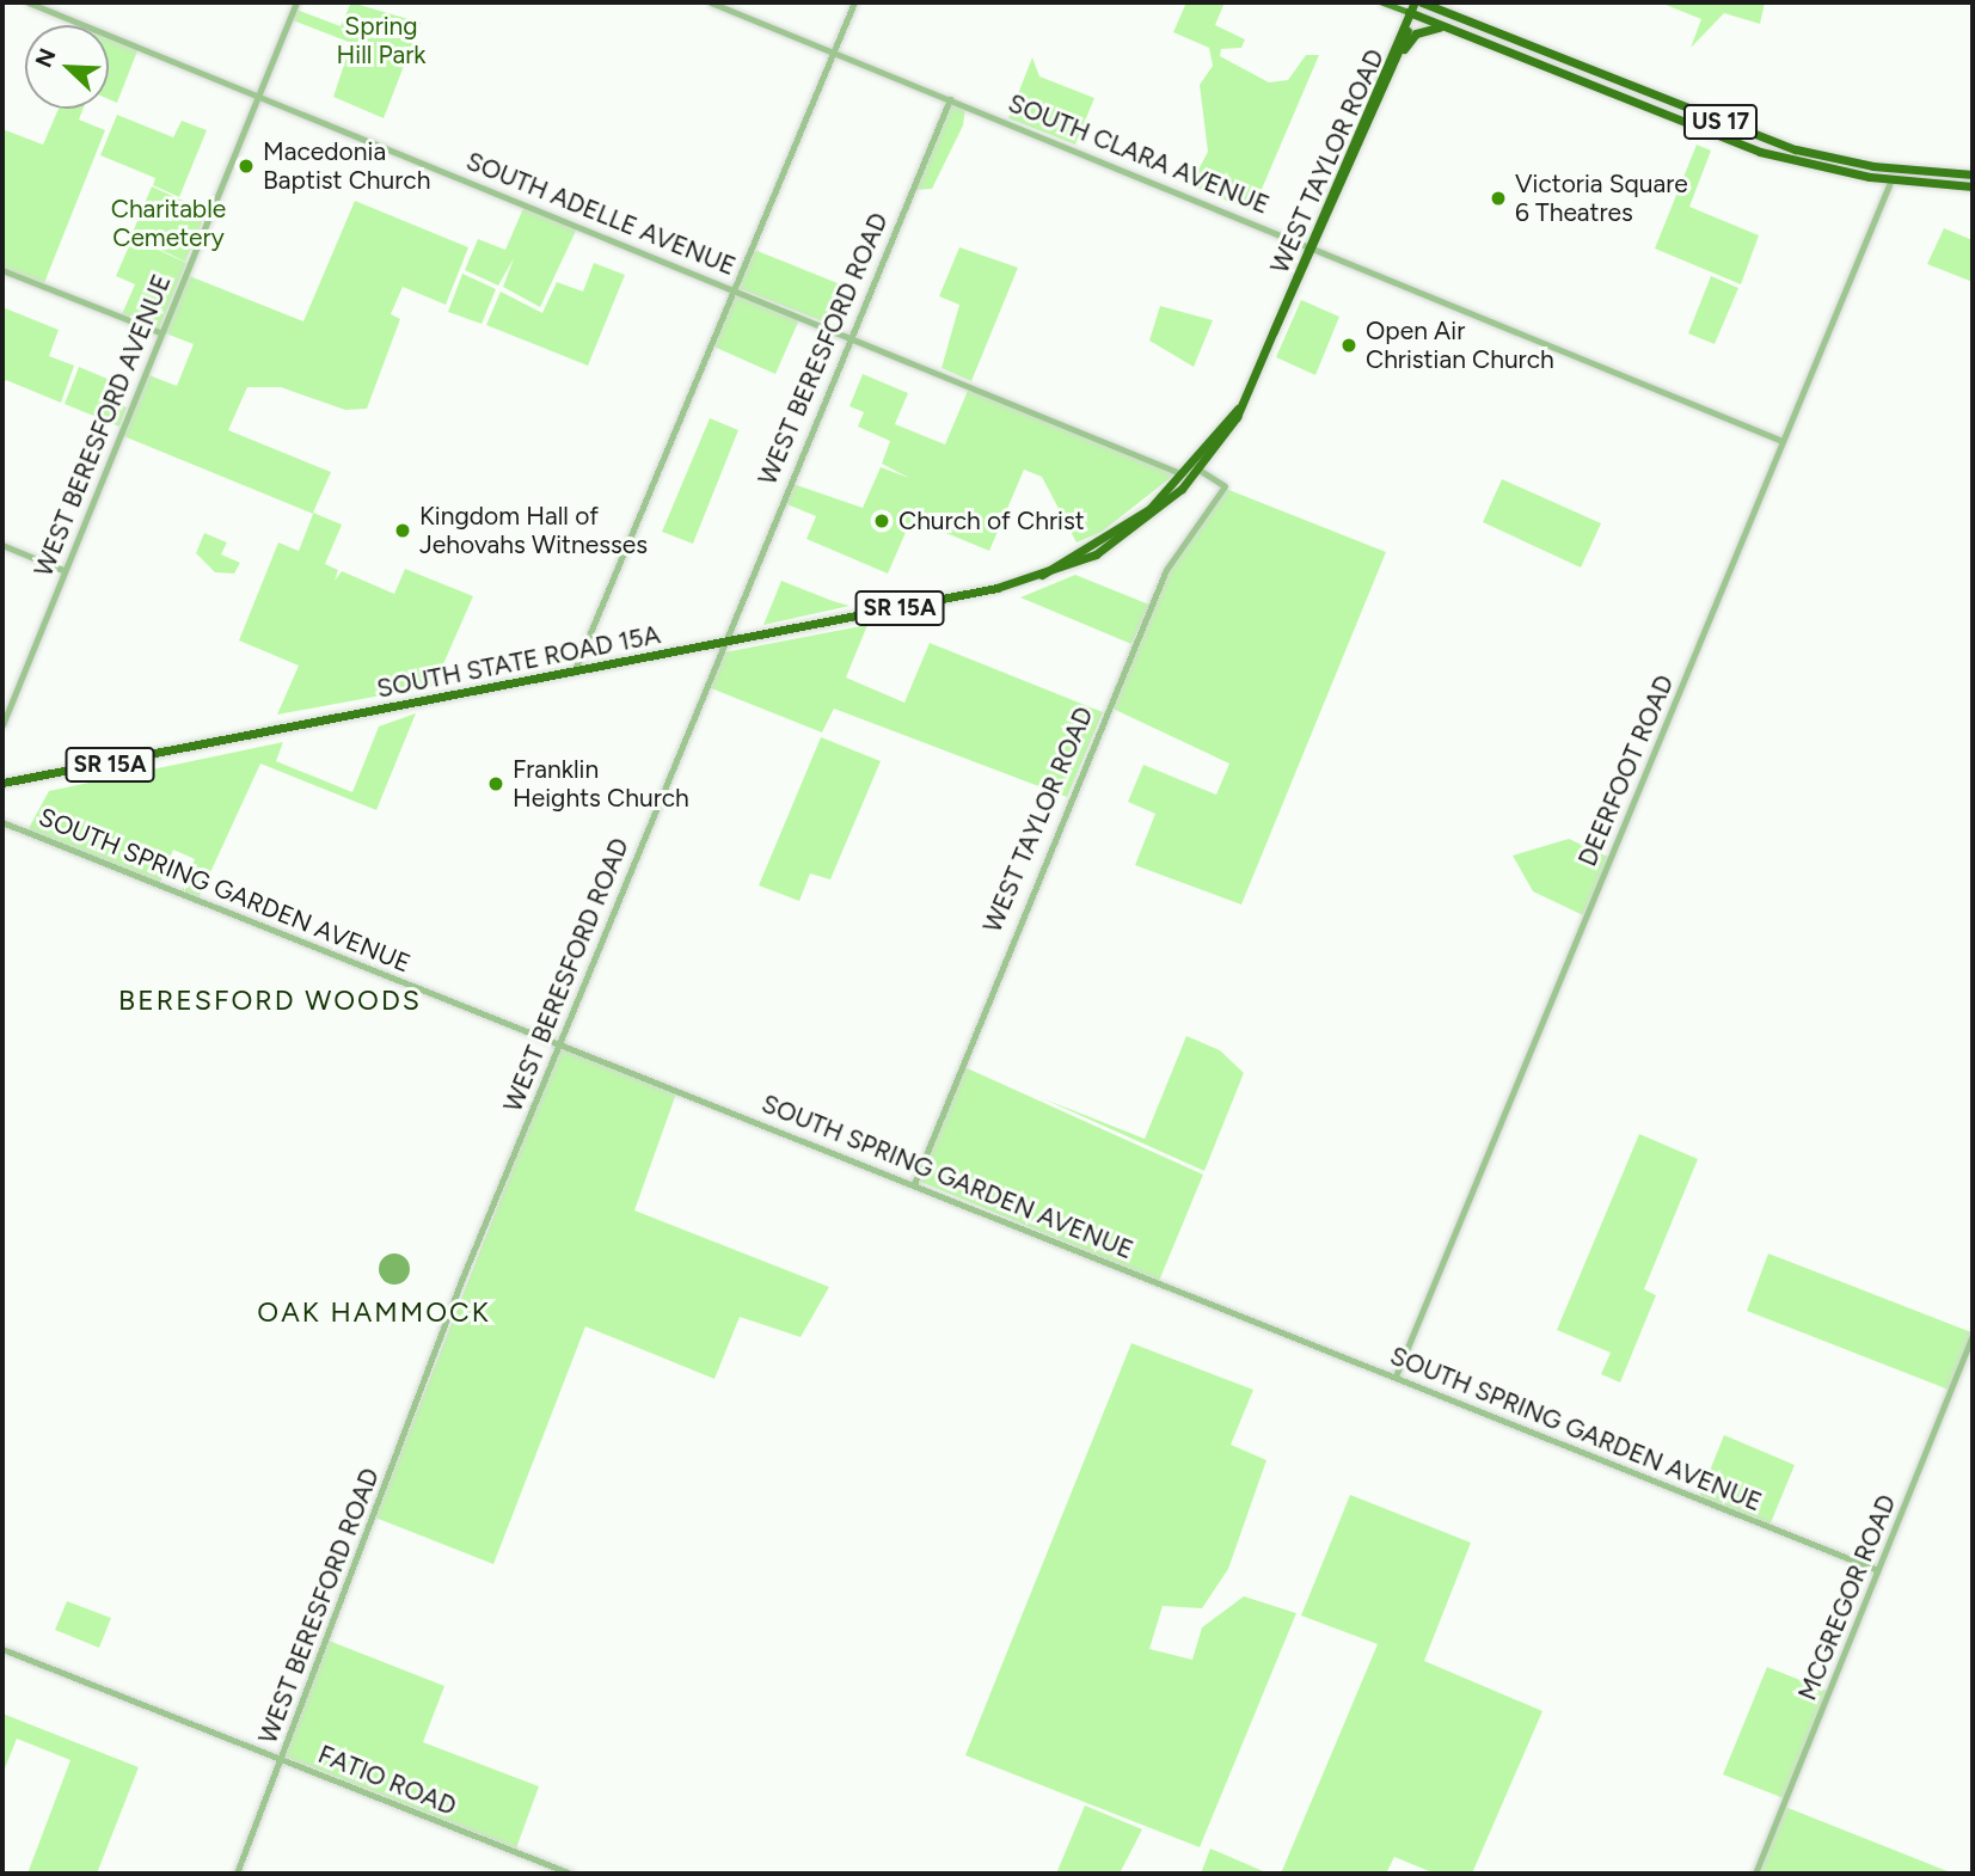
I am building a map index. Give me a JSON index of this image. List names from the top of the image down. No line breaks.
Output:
{"streets":{"highway":["US 17","WEST TAYLOR ROAD","SR 15A","SOUTH STATE ROAD 15A"],"street":["SOUTH CLARA AVENUE","SOUTH ADELLE AVENUE","WEST BERESFORD ROAD","WEST BERESFORD AVENUE","DEERFOOT ROAD","SOUTH SPRING GARDEN AVENUE","MCGREGOR ROAD","FATIO ROAD"]},"crossings":[["US 17","WEST TAYLOR ROAD"],["US 17","DEERFOOT ROAD"],["SOUTH CLARA AVENUE","WEST TAYLOR ROAD"],["SOUTH CLARA AVENUE","WEST BERESFORD ROAD"],["SOUTH CLARA AVENUE","DEERFOOT ROAD"],["WEST TAYLOR ROAD","SOUTH ADELLE AVENUE"],["WEST TAYLOR ROAD","SOUTH STATE ROAD 15A"],["WEST TAYLOR ROAD","SOUTH SPRING GARDEN AVENUE"],["SOUTH ADELLE AVENUE","WEST BERESFORD ROAD"],["SOUTH ADELLE AVENUE","WEST BERESFORD AVENUE"],["SOUTH ADELLE AVENUE","SOUTH STATE ROAD 15A"],["WEST BERESFORD ROAD","SOUTH STATE ROAD 15A"],["WEST BERESFORD ROAD","SOUTH SPRING GARDEN AVENUE"],["WEST BERESFORD ROAD","FATIO ROAD"],["DEERFOOT ROAD","SOUTH SPRING GARDEN AVENUE"],["SOUTH SPRING GARDEN AVENUE","MCGREGOR ROAD"]],"districts":["BERESFORD WOODS","OAK HAMMOCK"],"parks":["Spring Hill Park","Charitable Cemetery"],"places":["Macedonia Baptist Church","Victoria Square 6 Theatres","Open Air Christian Church","Church of Christ","Kingdom Hall of Jehovahs Witnesses","Franklin Heights Church"],"north":"top left"}
